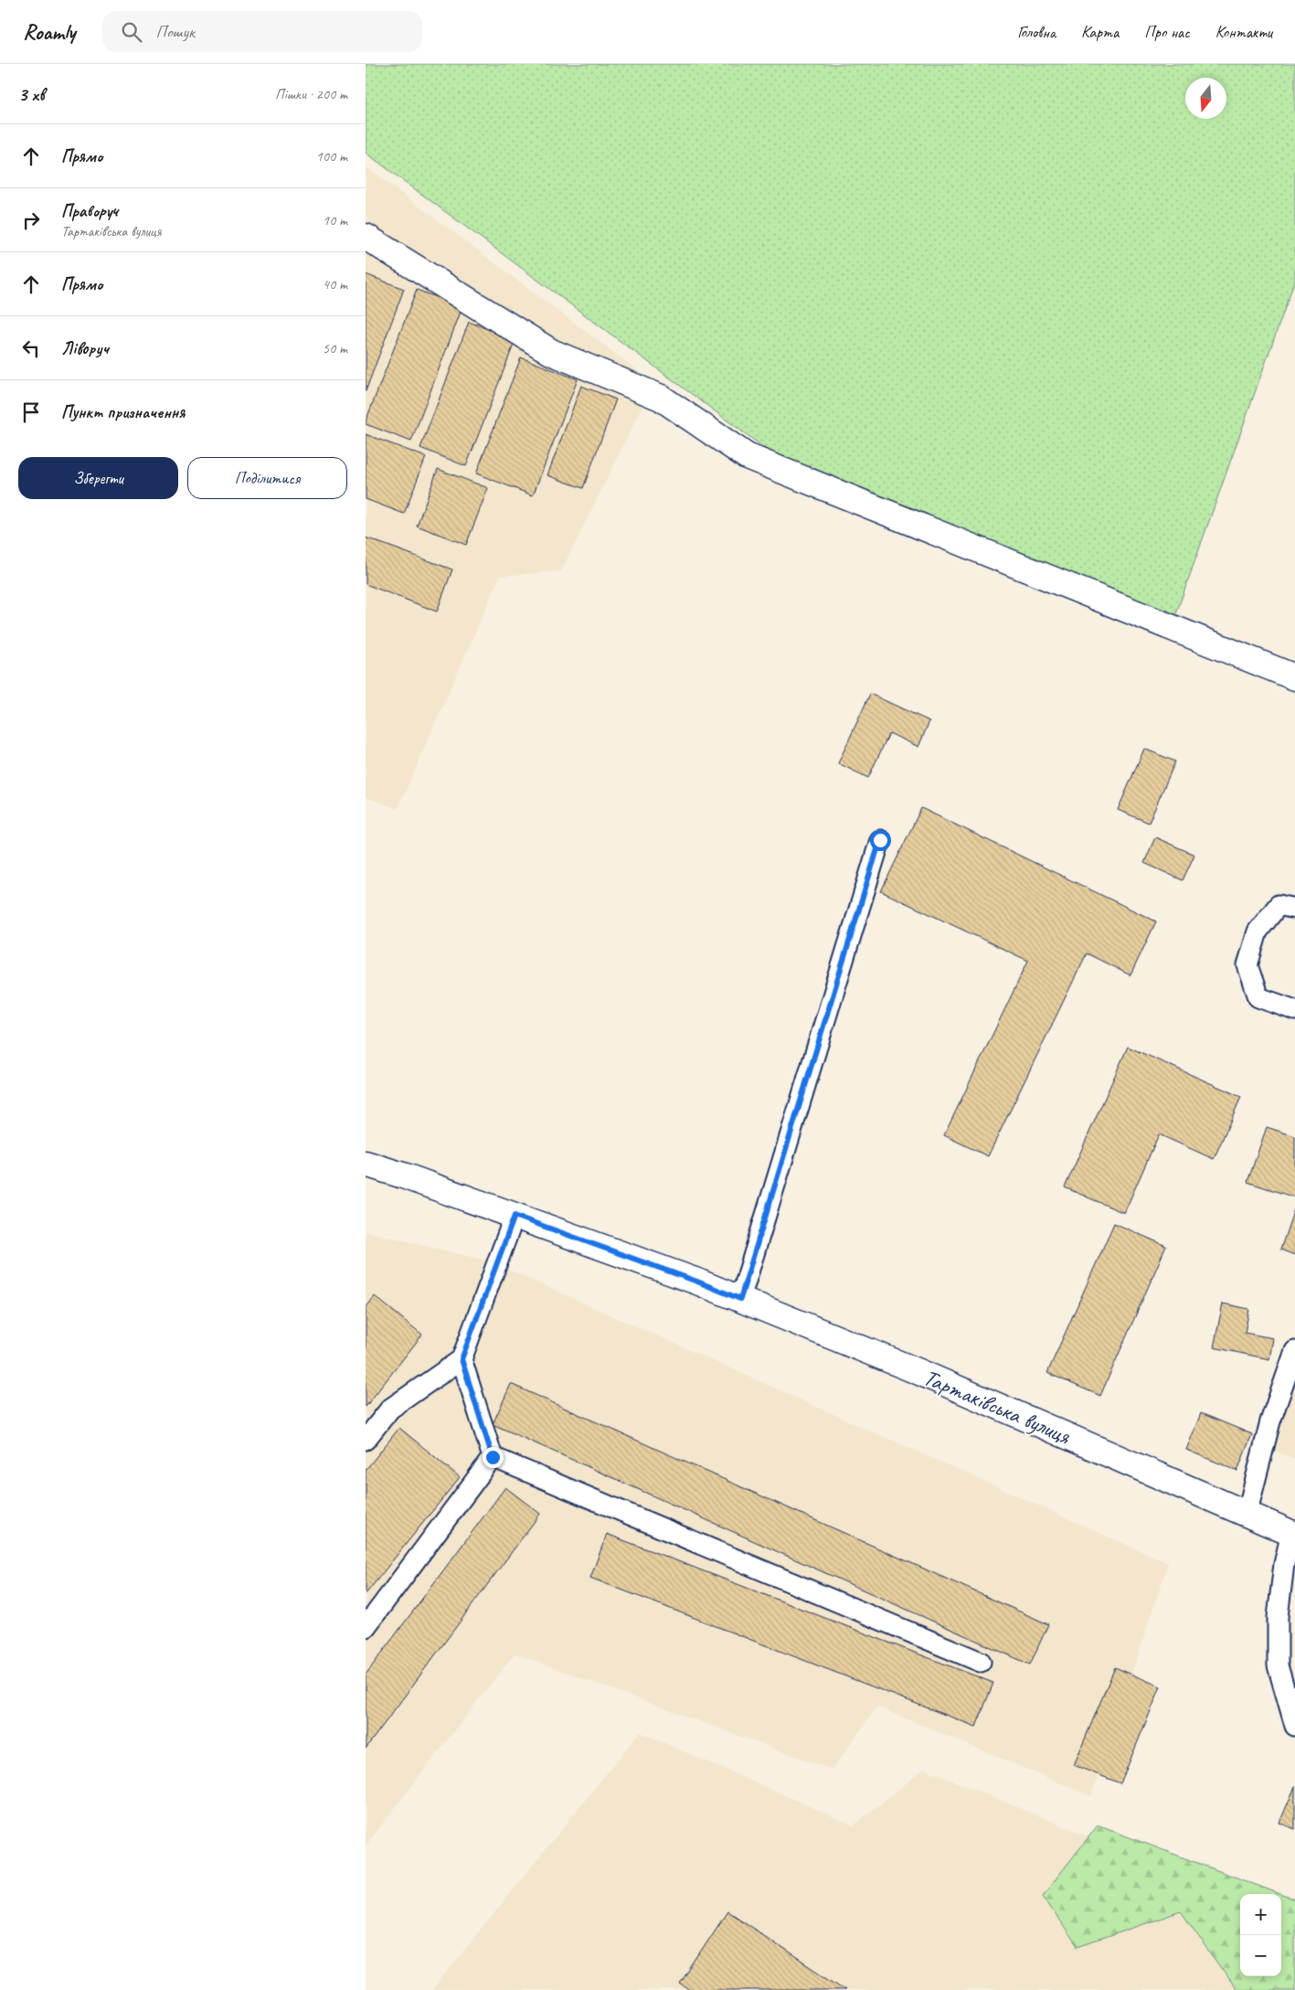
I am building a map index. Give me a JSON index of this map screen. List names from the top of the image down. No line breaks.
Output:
{"streets":{"street":["Тартаківська вулиця"]},"north":"bottom","page":{"header":"Roamly","search":"Пошук","nav":["Головна","Карта","Про нас","Контакти"],"heading":["3 хв","Пішки · 200 m"],"list":[["Прямо","100 m"],["Праворуч","Тартаківська вулиця","10 m"],["Прямо","40 m"],["Ліворуч","50 m"],"Пункт призначення"],"buttons":["Зберегти","Поділитися"],"map_buttons":["+","−"]}}
